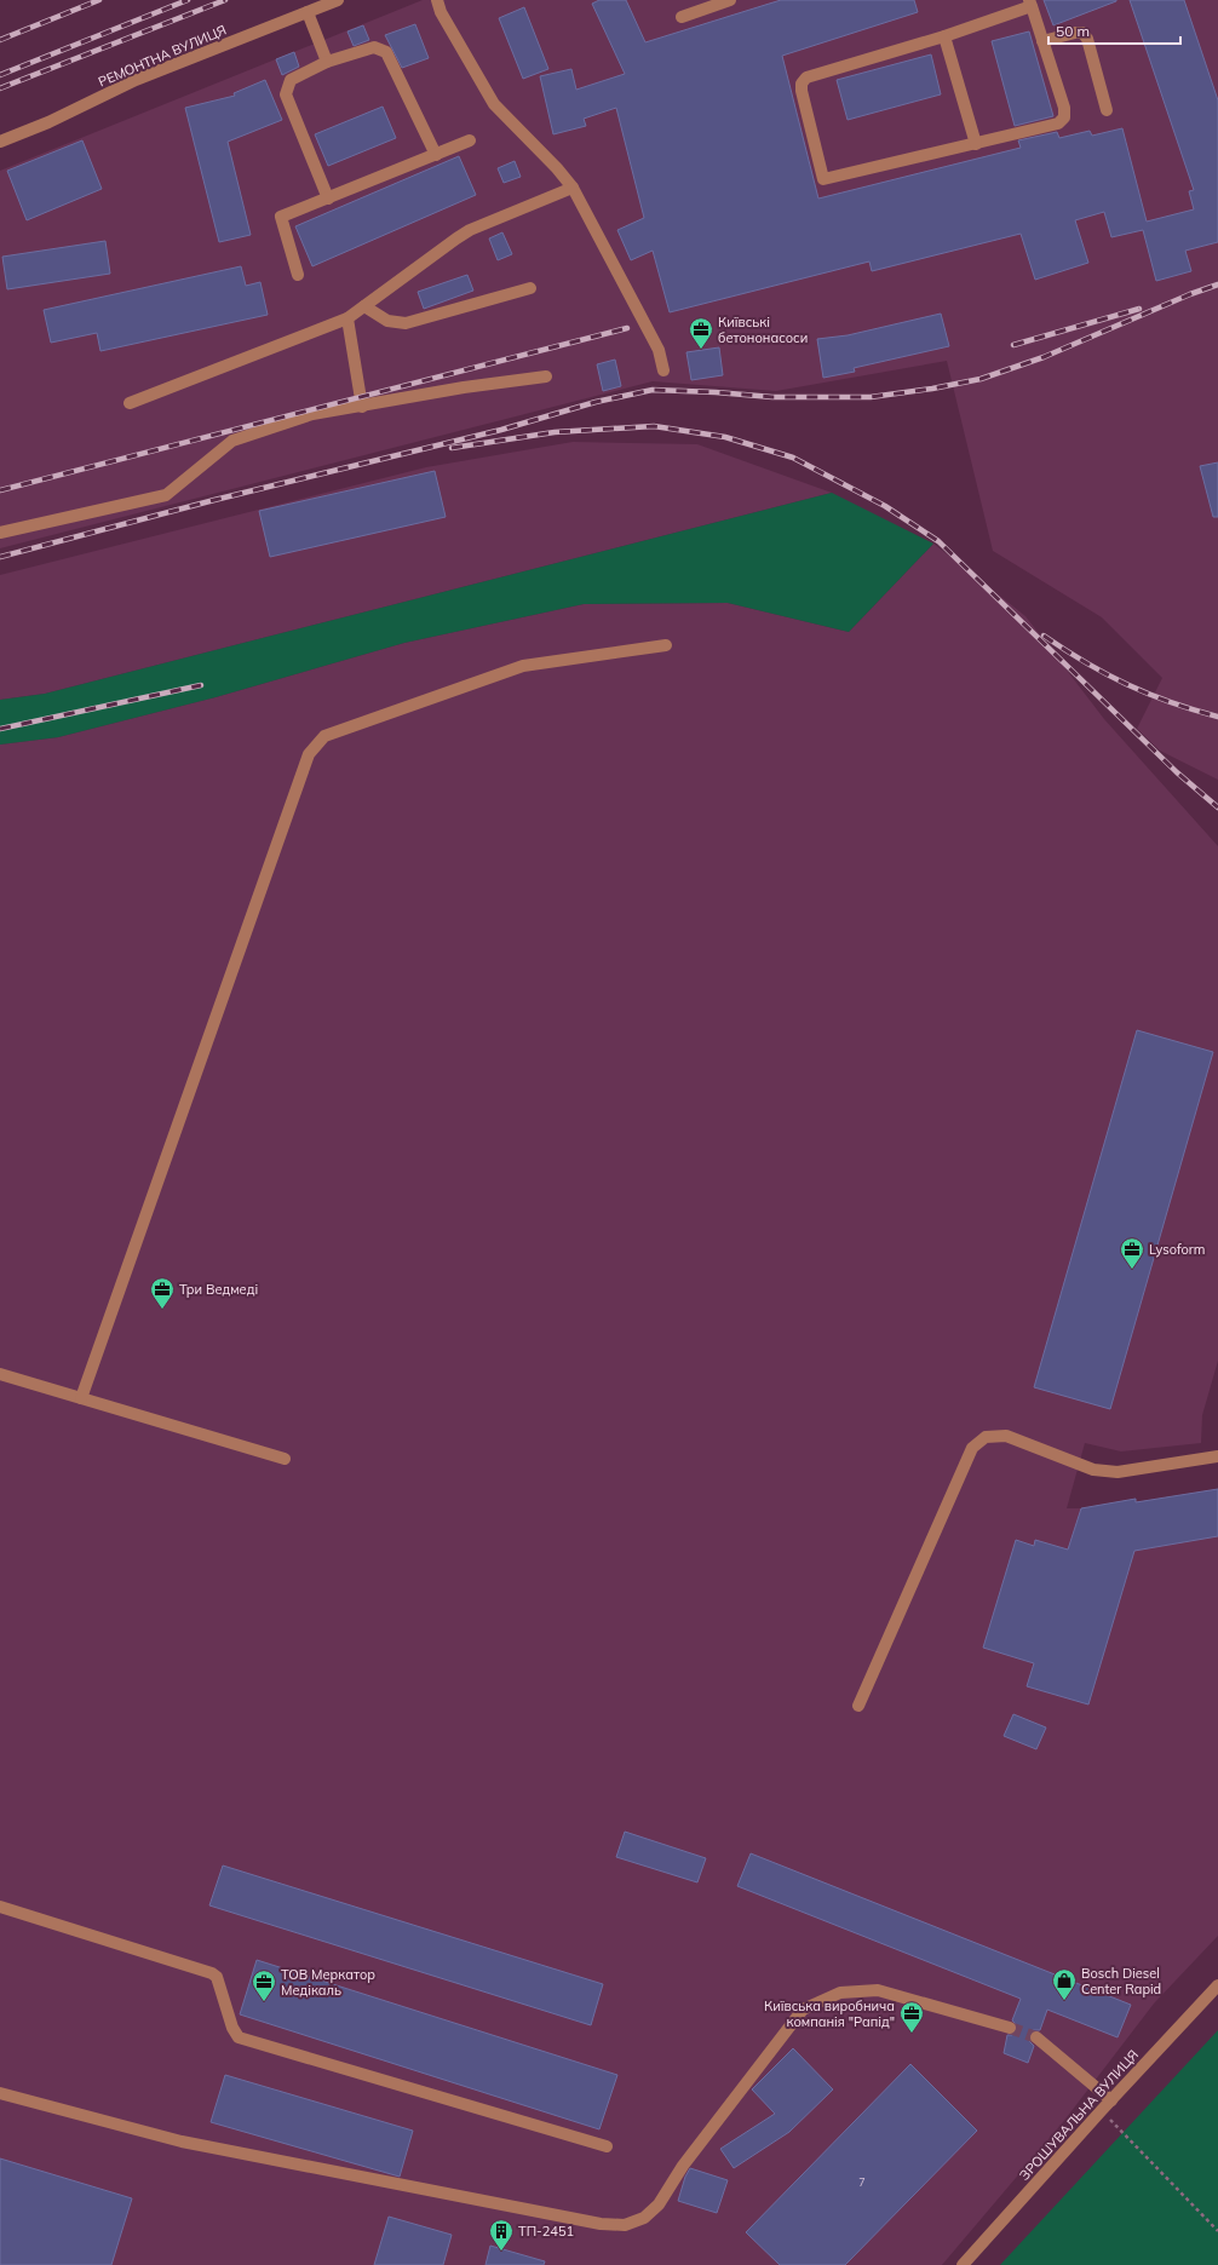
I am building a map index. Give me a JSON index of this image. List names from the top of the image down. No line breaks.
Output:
{"streets":{"street":["РЕМОНТНА ВУЛИЦЯ","ЗРОШУВАЛЬНА ВУЛИЦЯ"]},"places":{"office":["Київські бетононасоси","Lysoform","Три Ведмеді","ТОВ Меркатор Медікаль","Київська виробнича компанія \"Рапід\""],"shop":["Bosch Diesel Center Rapid"],"building":["ТП-2451"]},"house_numbers":["7"],"scale_bar":"50 m"}
